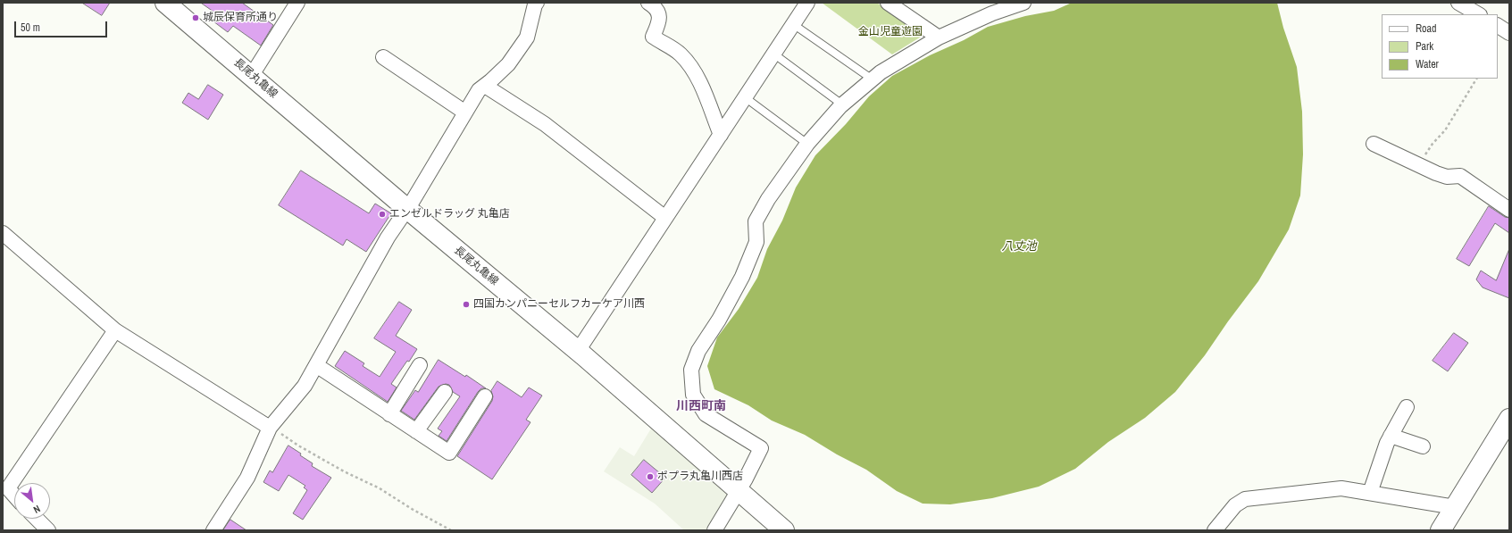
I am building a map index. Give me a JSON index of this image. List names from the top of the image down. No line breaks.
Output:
{"streets":{"main road":["長尾丸亀線"]},"districts":["川西町南"],"water":["八丈池"],"parks":["金山児童遊園"],"places":["城辰保育所通り","エンゼルドラッグ 丸亀店","四国カンパニーセルフカーケア川西","ポプラ丸亀川西店"],"legend":["Road","Park","Water"],"scale_bar":"50 m","north":"bottom right"}
